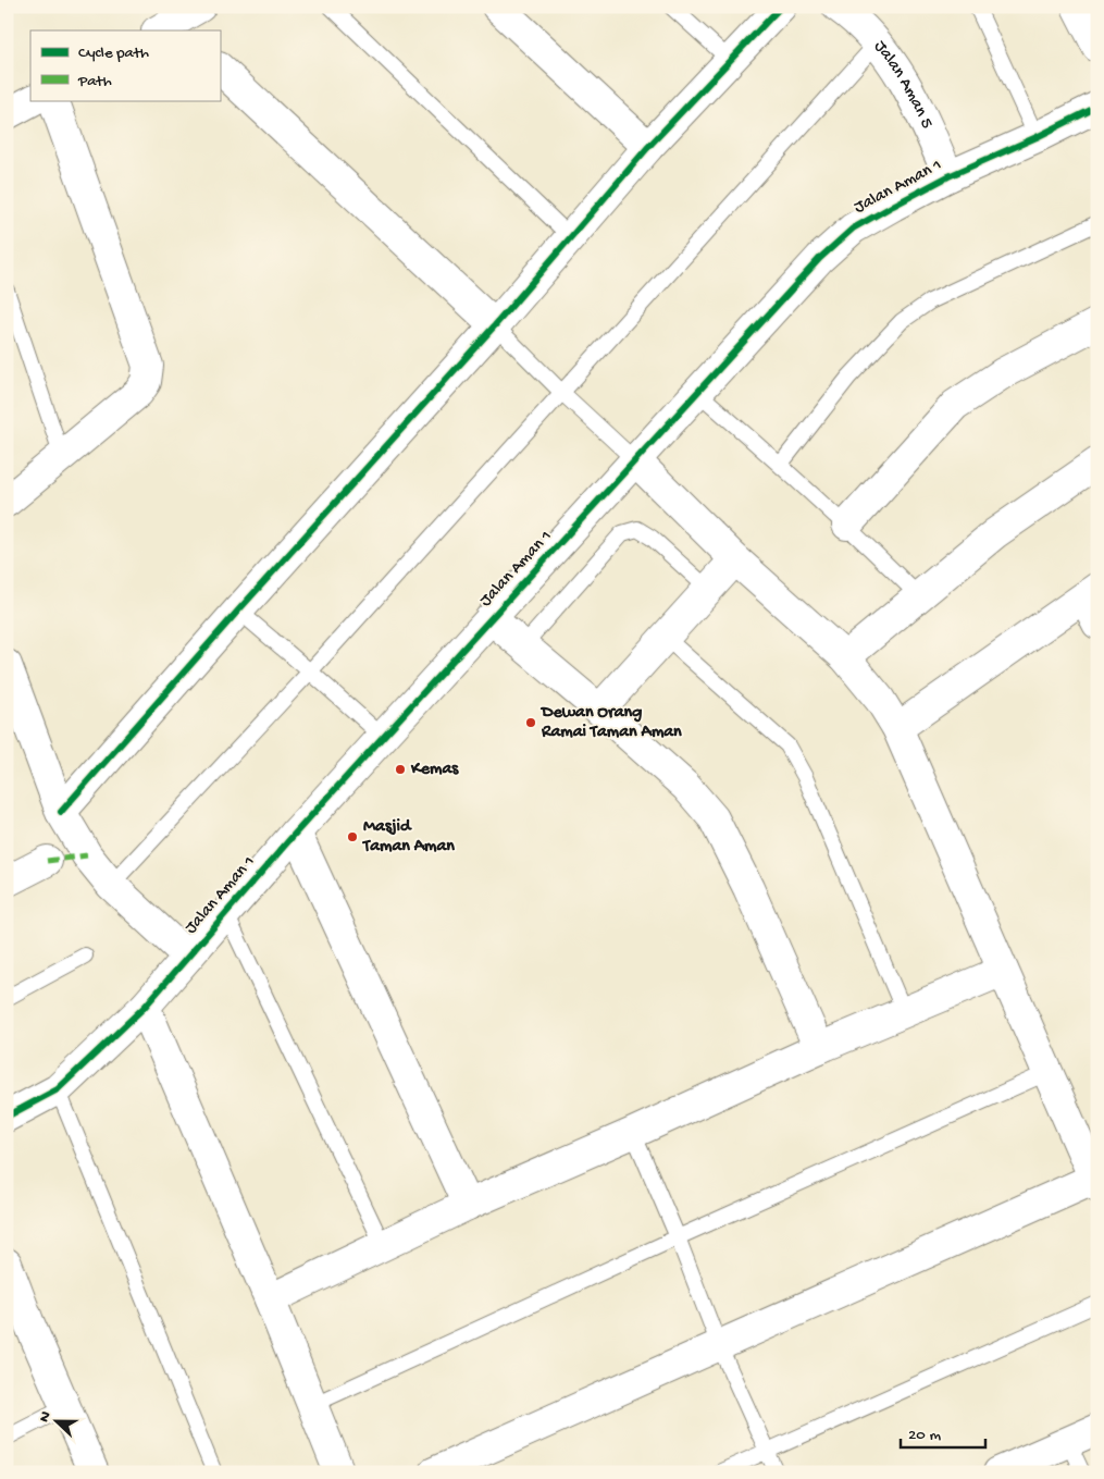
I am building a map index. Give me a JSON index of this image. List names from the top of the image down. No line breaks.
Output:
{"streets":{"street":["Jalan Aman 5","Jalan Aman 1"]},"crossings":[["Jalan Aman 5","Jalan Aman 1"]],"places":["Dewan Orang Ramai Taman Aman","Kemas","Masjid Taman Aman"],"legend":["Cycle path","Path"],"scale_bar":"20 m","north":"left"}
